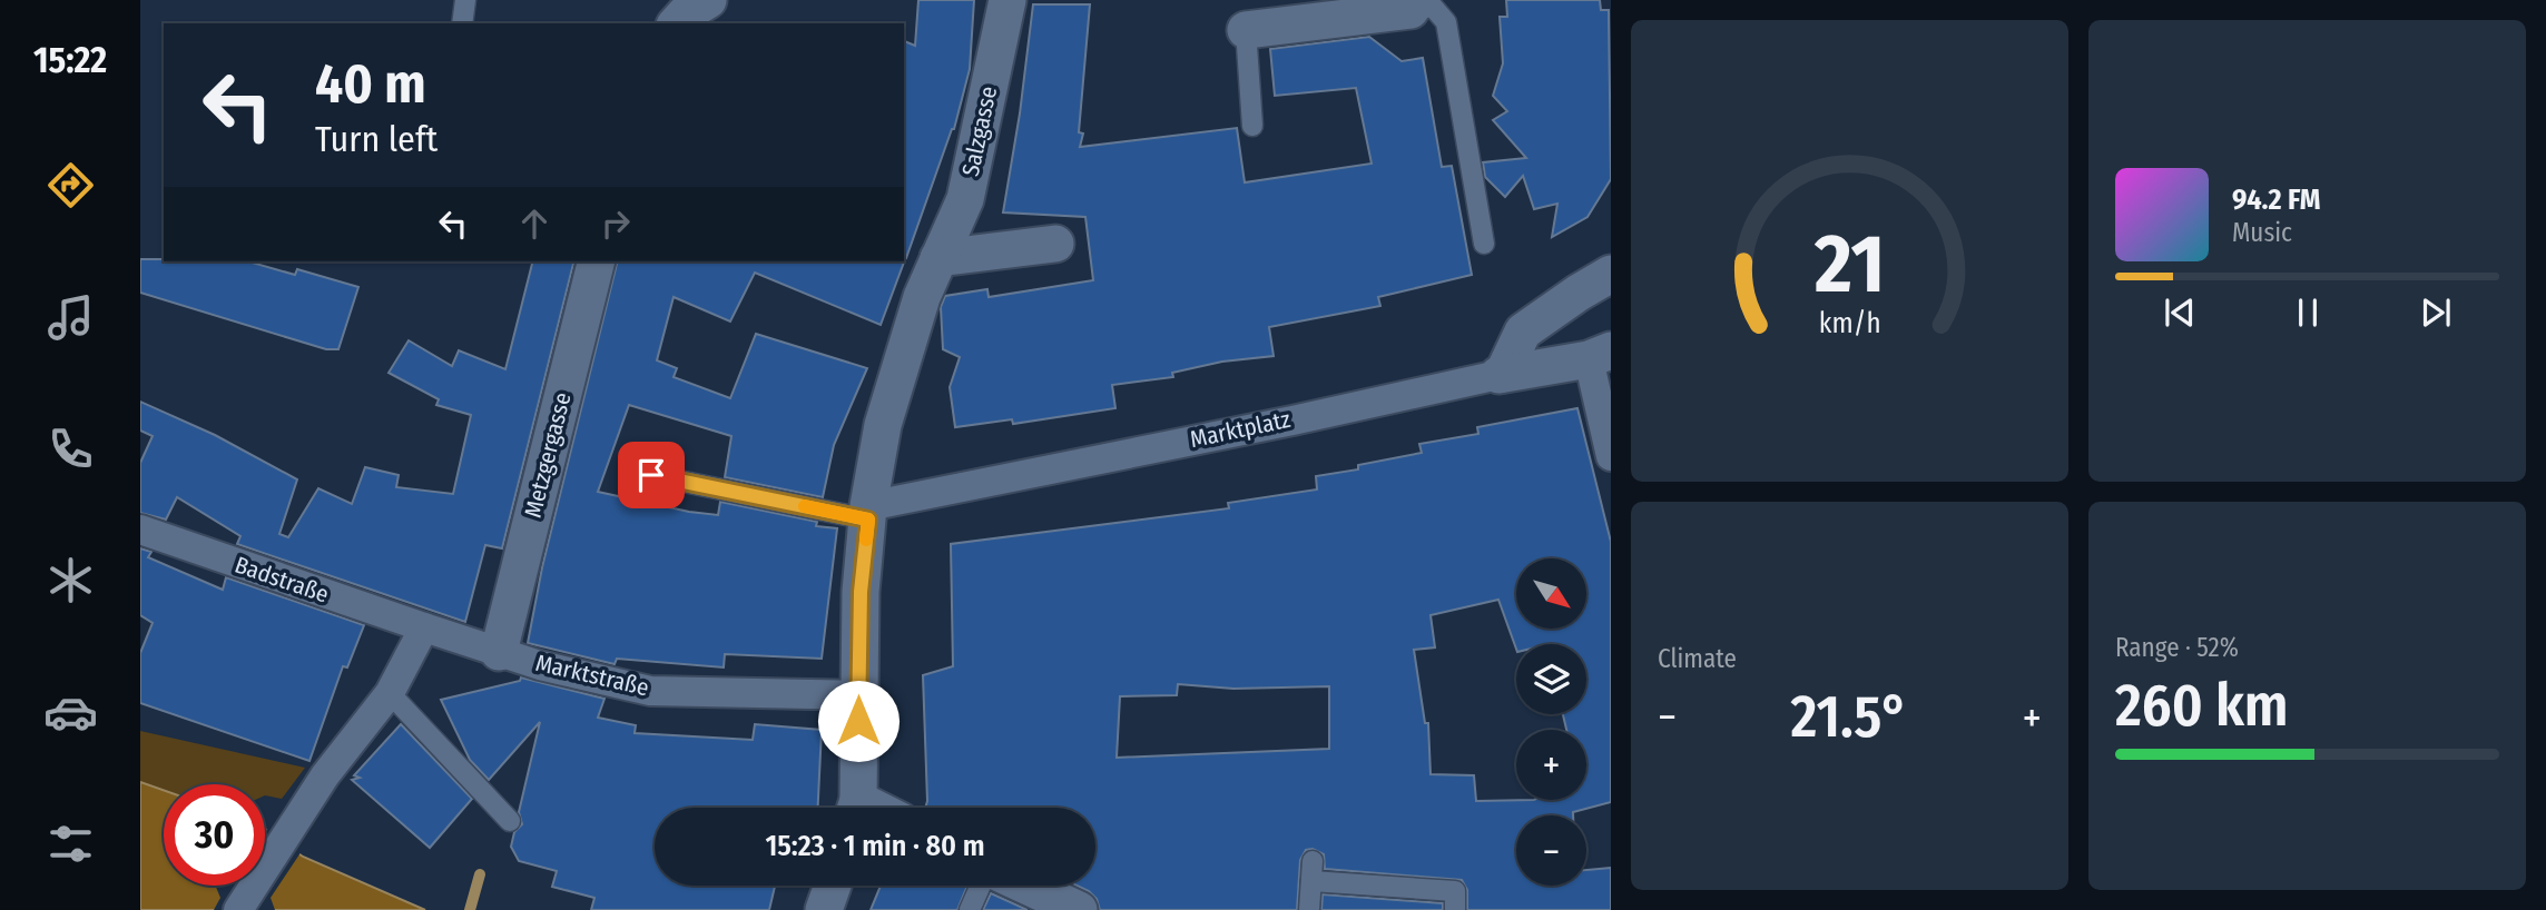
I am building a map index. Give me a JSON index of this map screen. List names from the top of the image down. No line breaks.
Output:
{"streets":{"street":["Salzgasse","Marktplatz","Metzgergasse","Badstraße","Marktstraße"]},"crossings":[["Salzgasse","Marktplatz"],["Metzgergasse","Marktstraße"],["Badstraße","Marktstraße"]],"north":"bottom right","page":{"tabs":"15:22","turn":["40 m","Turn left"],"song":["94.2 FM","Music"],"tile":["Climate",["Range · 52%","260 km"]],"map_buttons":["+","−"],"heat":["−","21.5°","+"],"limit":"30","trip":"15:23 · 1 min · 80 m","gauge":["21","km/h"]}}
